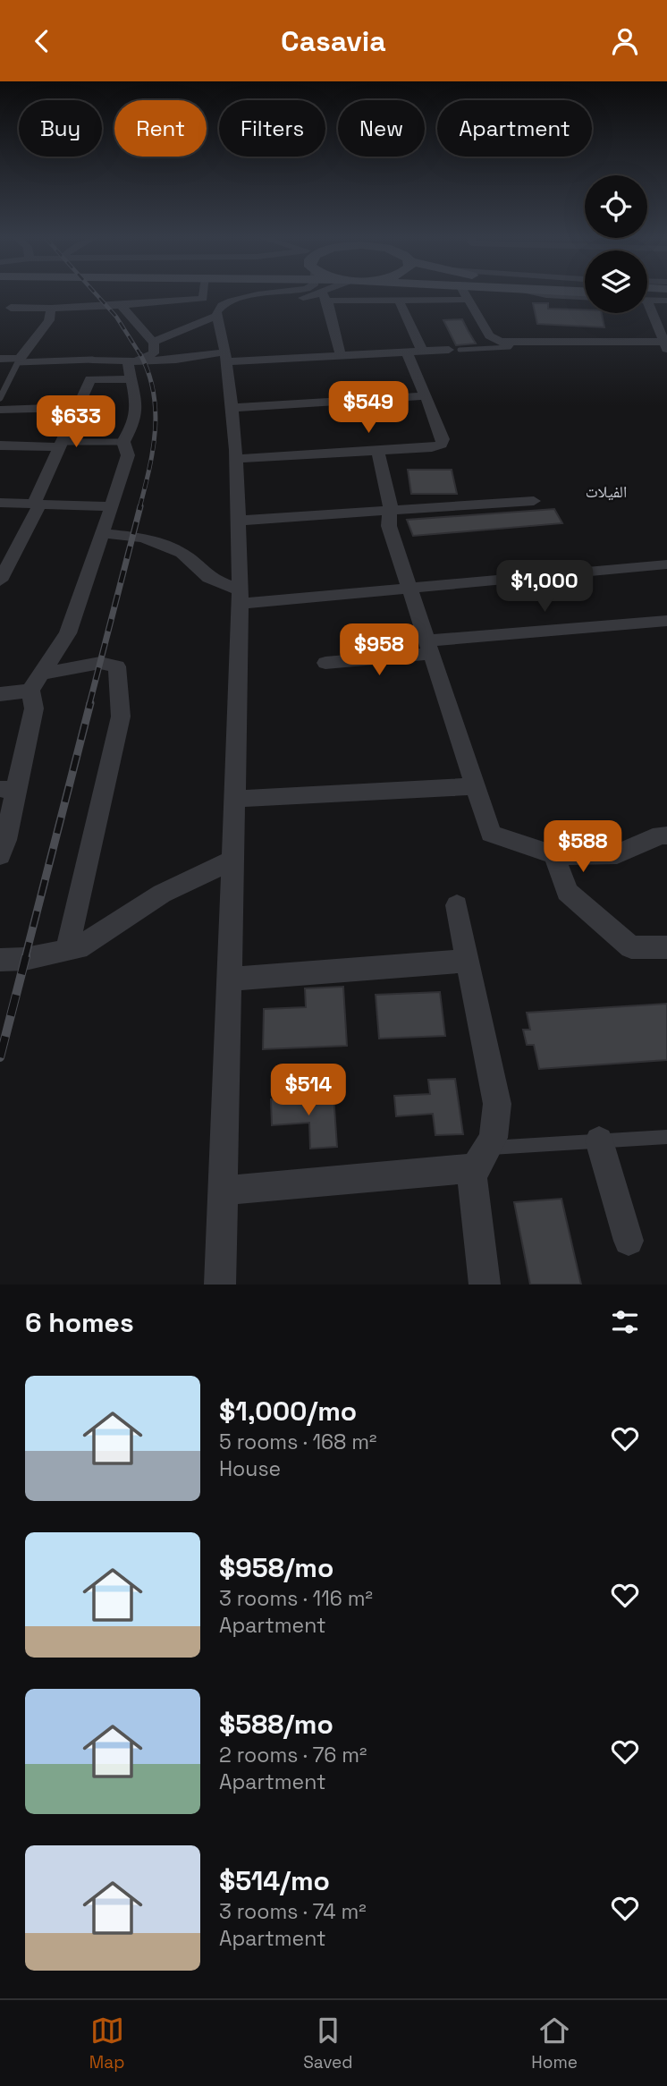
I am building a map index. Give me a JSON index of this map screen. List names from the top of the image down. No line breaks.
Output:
{"districts":["الفيلات"],"page":{"header":"Casavia","chip":["Buy","Rent","Filters","New","Apartment"],"price":["$549","$633","$1,000","$958","$588","$514"],"heading":"6 homes","list":[{"name":"$1,000/mo","note":"5 rooms · 168 m² · House"},{"name":"$958/mo","note":"3 rooms · 116 m² · Apartment"},{"name":"$588/mo","note":"2 rooms · 76 m² · Apartment"},{"name":"$514/mo","note":"3 rooms · 74 m² · Apartment"}],"tabs":["Map","Saved","Home"]}}
